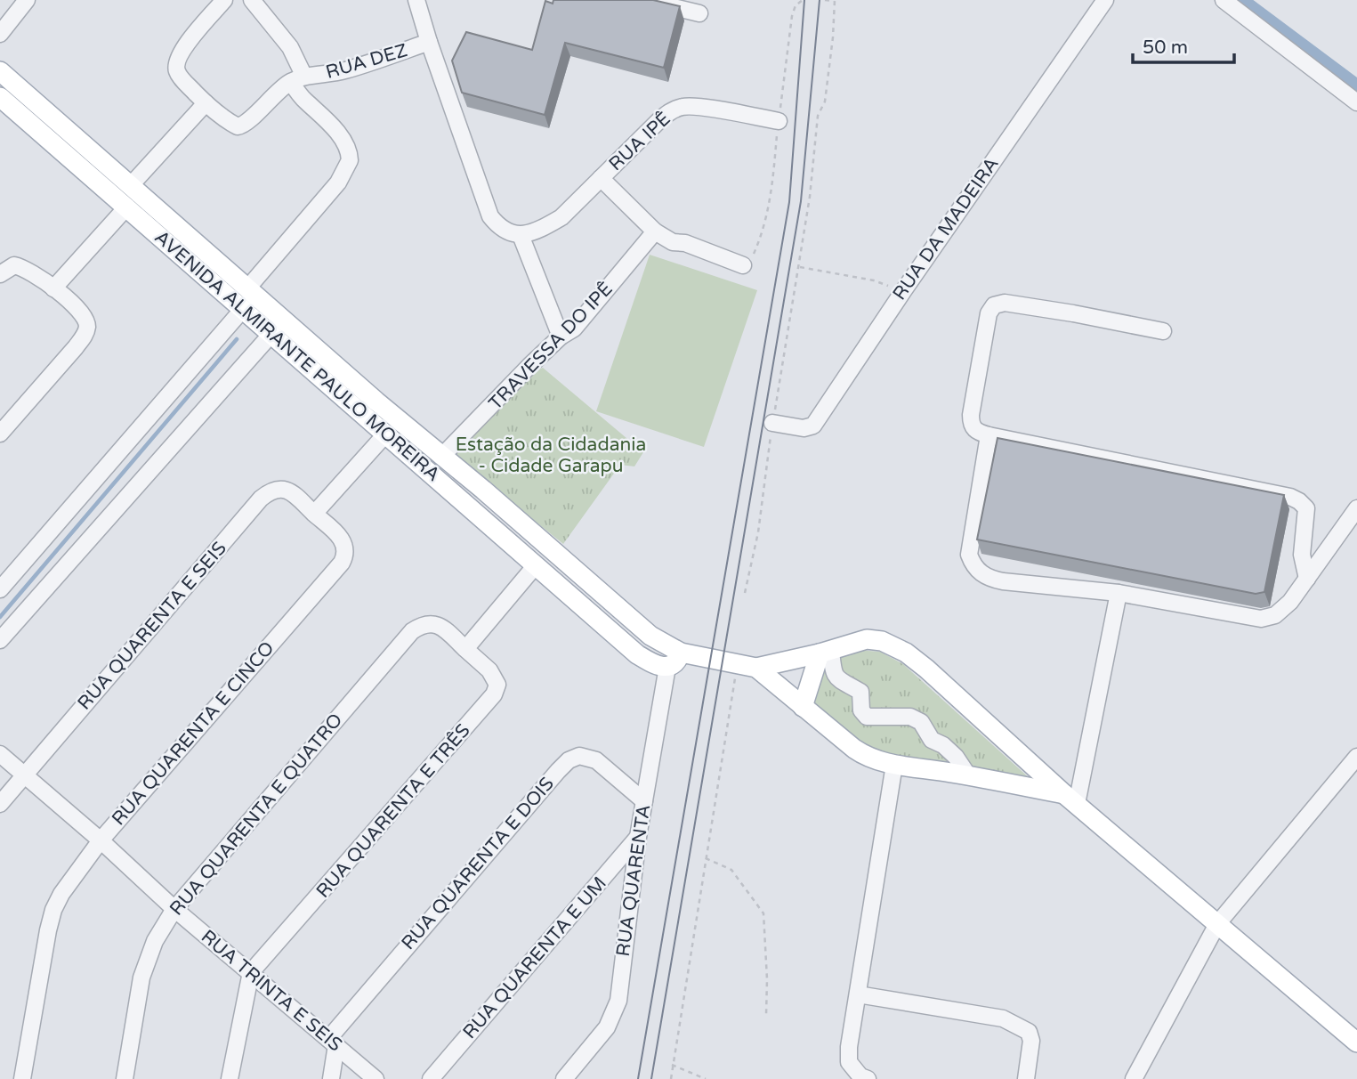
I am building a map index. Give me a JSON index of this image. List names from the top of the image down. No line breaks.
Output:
{"streets":{"main road":["AVENIDA ALMIRANTE PAULO MOREIRA"],"street":["RUA DEZ","RUA IPÊ","RUA DA MADEIRA","TRAVESSA DO IPÊ","RUA QUARENTA E SEIS","RUA QUARENTA E CINCO","RUA QUARENTA E TRÊS","RUA QUARENTA E QUATRO","RUA QUARENTA E DOIS","RUA QUARENTA","RUA QUARENTA E UM","RUA TRINTA E SEIS"]},"crossings":[["TRAVESSA DO IPÊ","AVENIDA ALMIRANTE PAULO MOREIRA"],["AVENIDA ALMIRANTE PAULO MOREIRA","RUA QUARENTA"],["RUA QUARENTA E SEIS","RUA QUARENTA E CINCO"],["RUA QUARENTA E SEIS","RUA TRINTA E SEIS"],["RUA QUARENTA E CINCO","RUA TRINTA E SEIS"],["RUA QUARENTA E TRÊS","RUA QUARENTA E QUATRO"],["RUA QUARENTA E TRÊS","RUA TRINTA E SEIS"],["RUA QUARENTA E QUATRO","RUA TRINTA E SEIS"],["RUA QUARENTA E DOIS","RUA QUARENTA"],["RUA QUARENTA E DOIS","RUA TRINTA E SEIS"],["RUA QUARENTA","RUA QUARENTA E UM"]],"parks":["Estação da Cidadania - Cidade Garapu"],"scale_bar":"50 m"}
